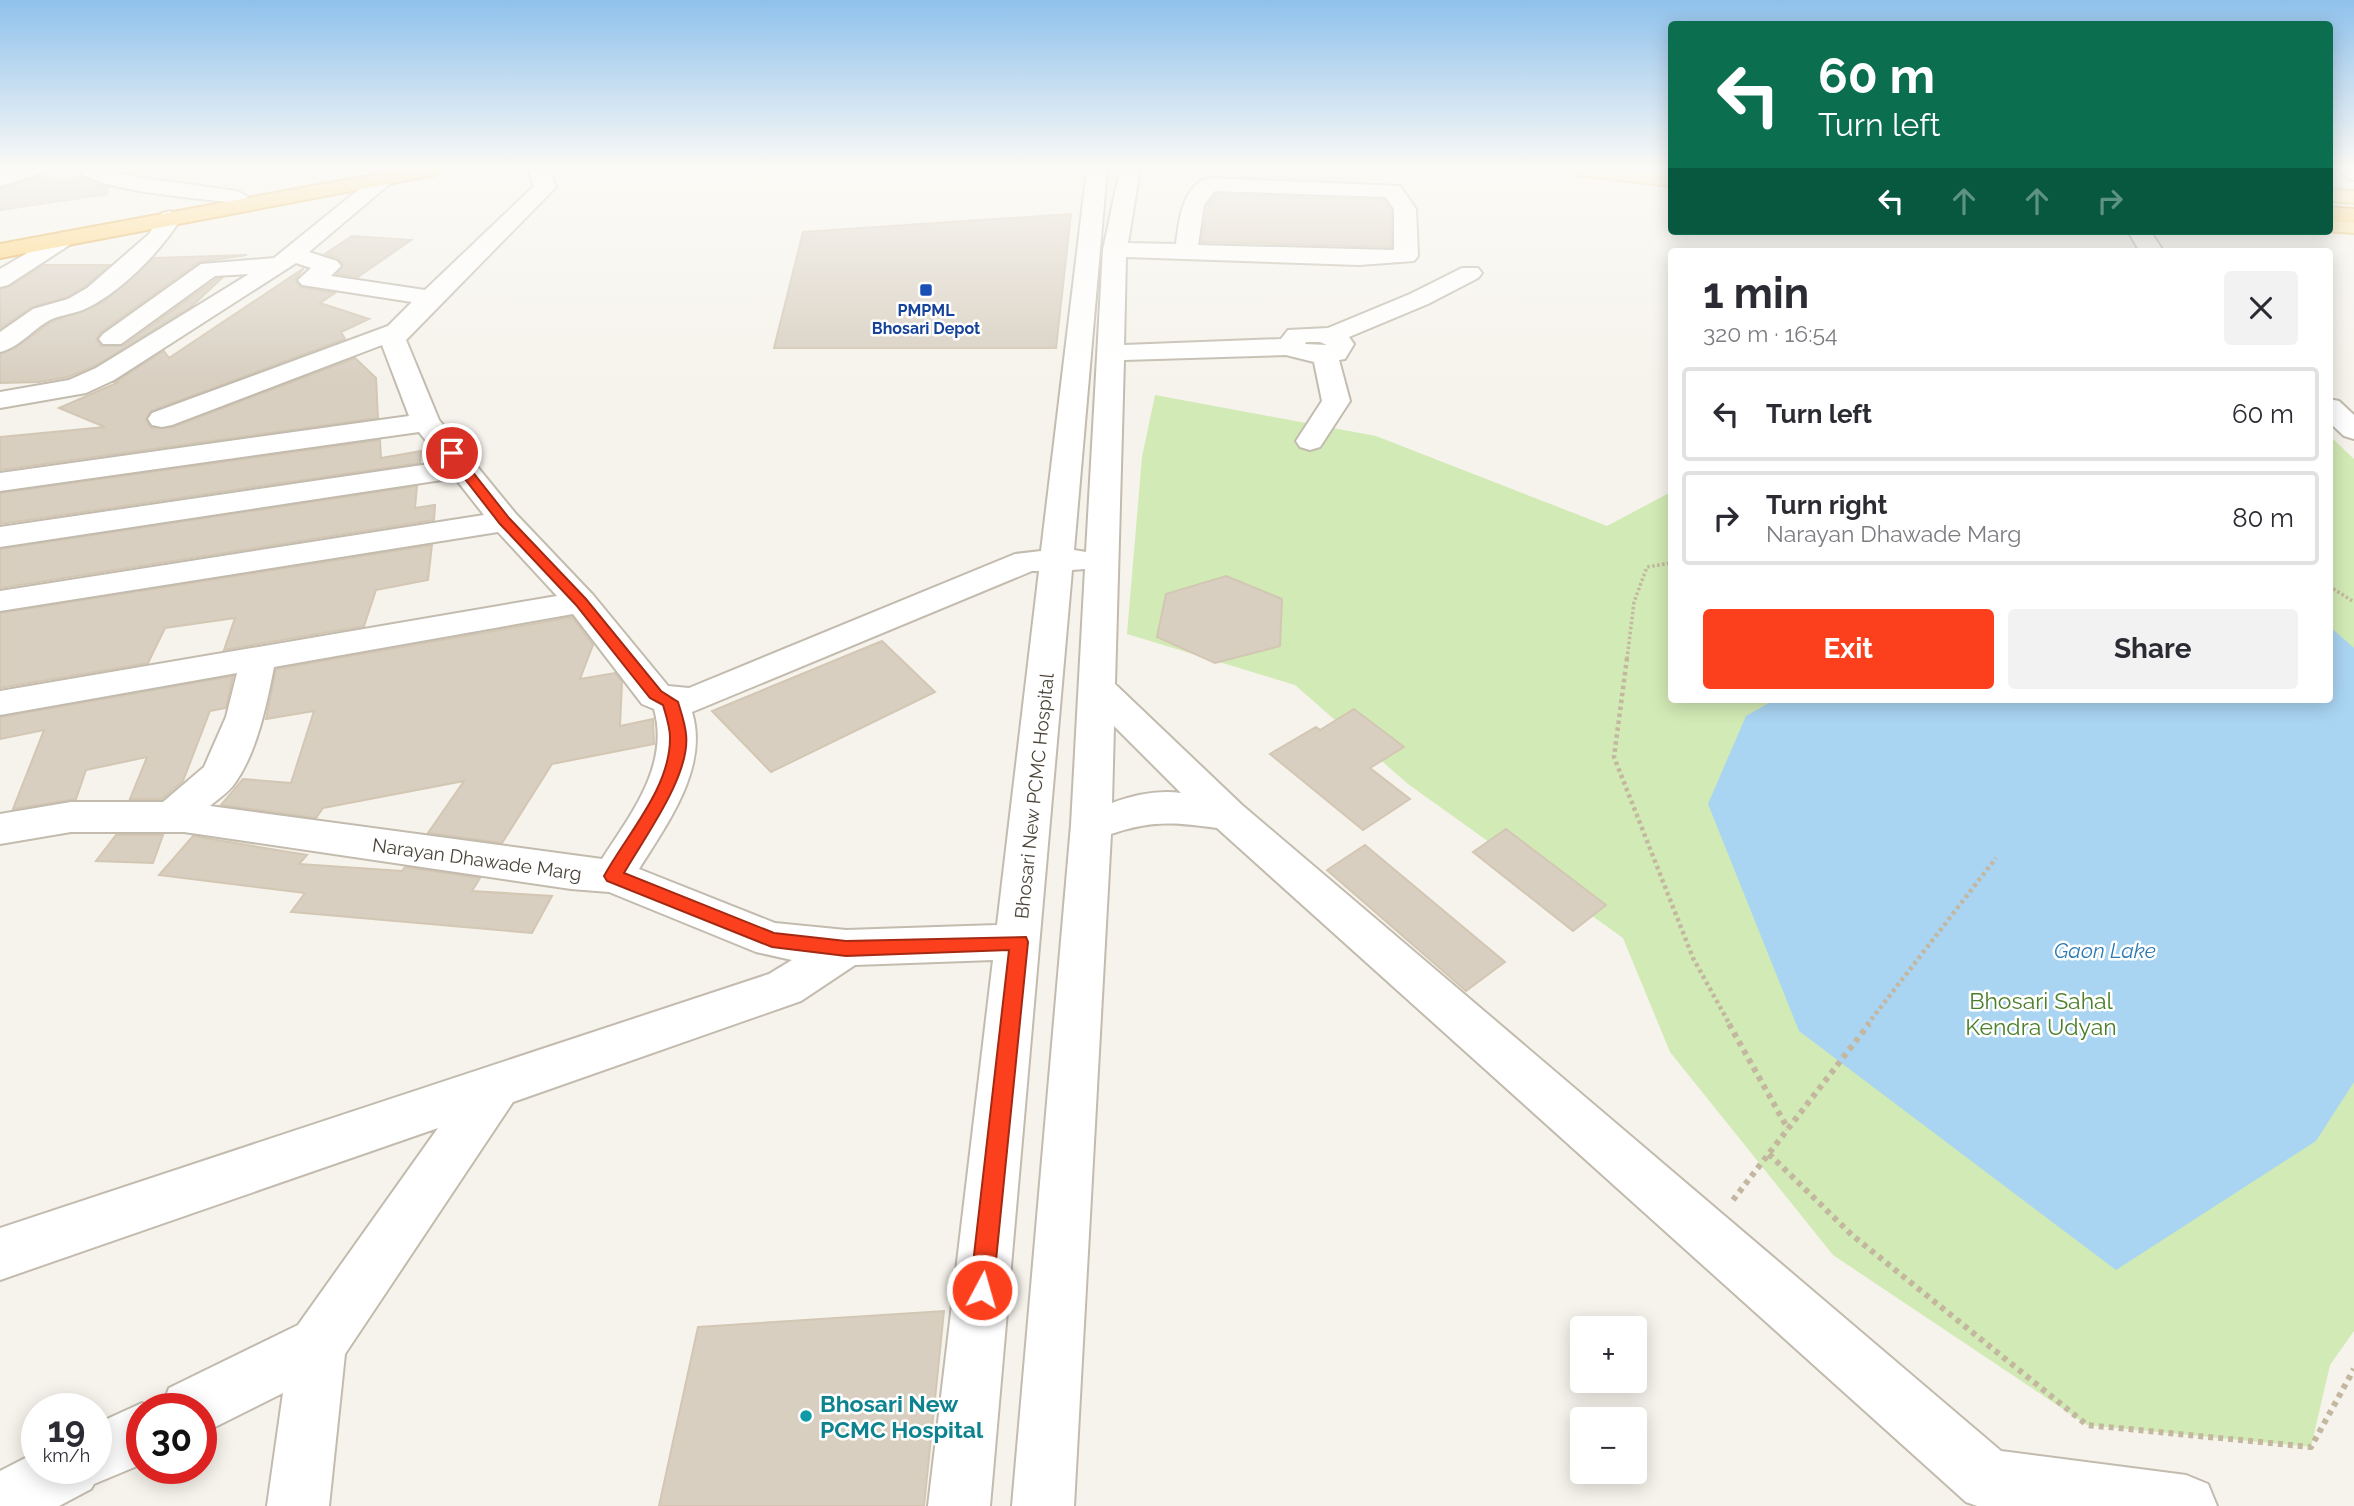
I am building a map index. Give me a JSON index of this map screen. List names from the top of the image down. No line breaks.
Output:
{"streets":{"street":["Bhosari New PCMC Hospital","Narayan Dhawade Marg"]},"crossings":[["Bhosari New PCMC Hospital","Narayan Dhawade Marg"]],"water":["Gaon Lake"],"parks":["Bhosari Sahal Kendra Udyan"],"places":{"transit":["PMPML Bhosari Depot"],"other":["Bhosari New PCMC Hospital"]},"page":{"turn":["60 m","Turn left"],"heading":["1 min","320 m · 16:54"],"list":[{"name":"Turn left","value":"60 m"},{"name":"Turn right","note":"Narayan Dhawade Marg","value":"80 m"}],"buttons":["Exit","Share"],"map_buttons":["+","−"],"speed":"19 km/h","limit":"30"}}
